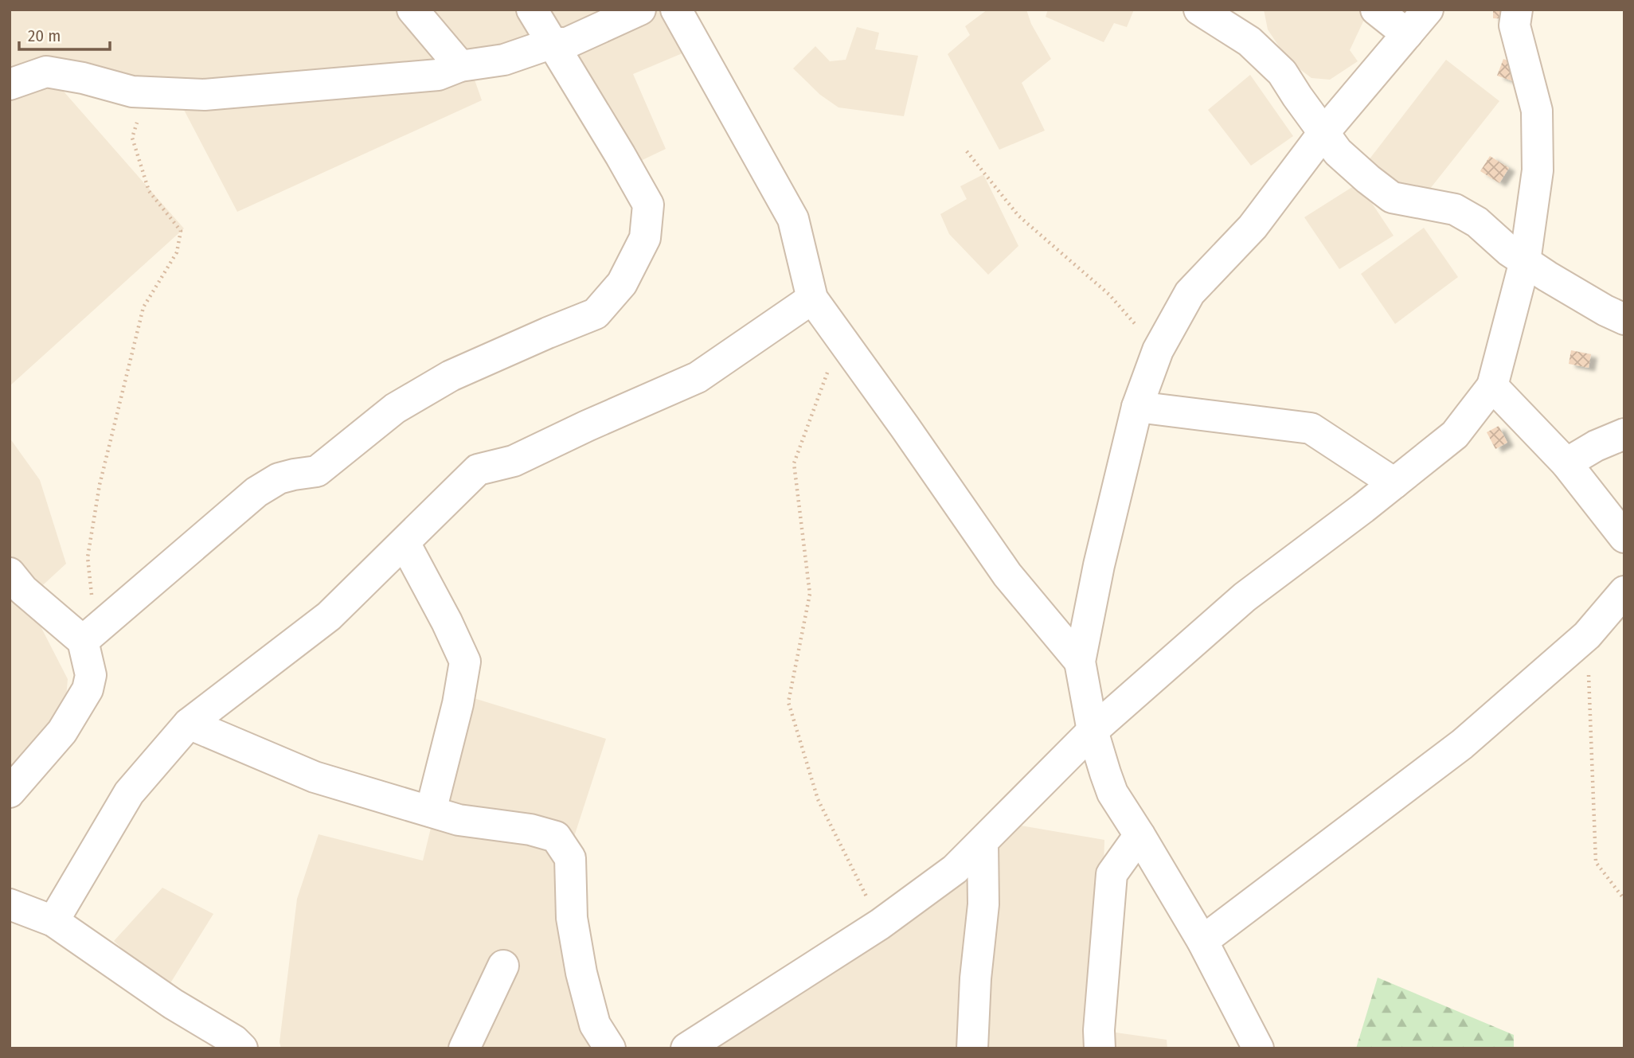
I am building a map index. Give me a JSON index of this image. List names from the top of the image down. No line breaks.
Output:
{"scale_bar":"20 m"}
